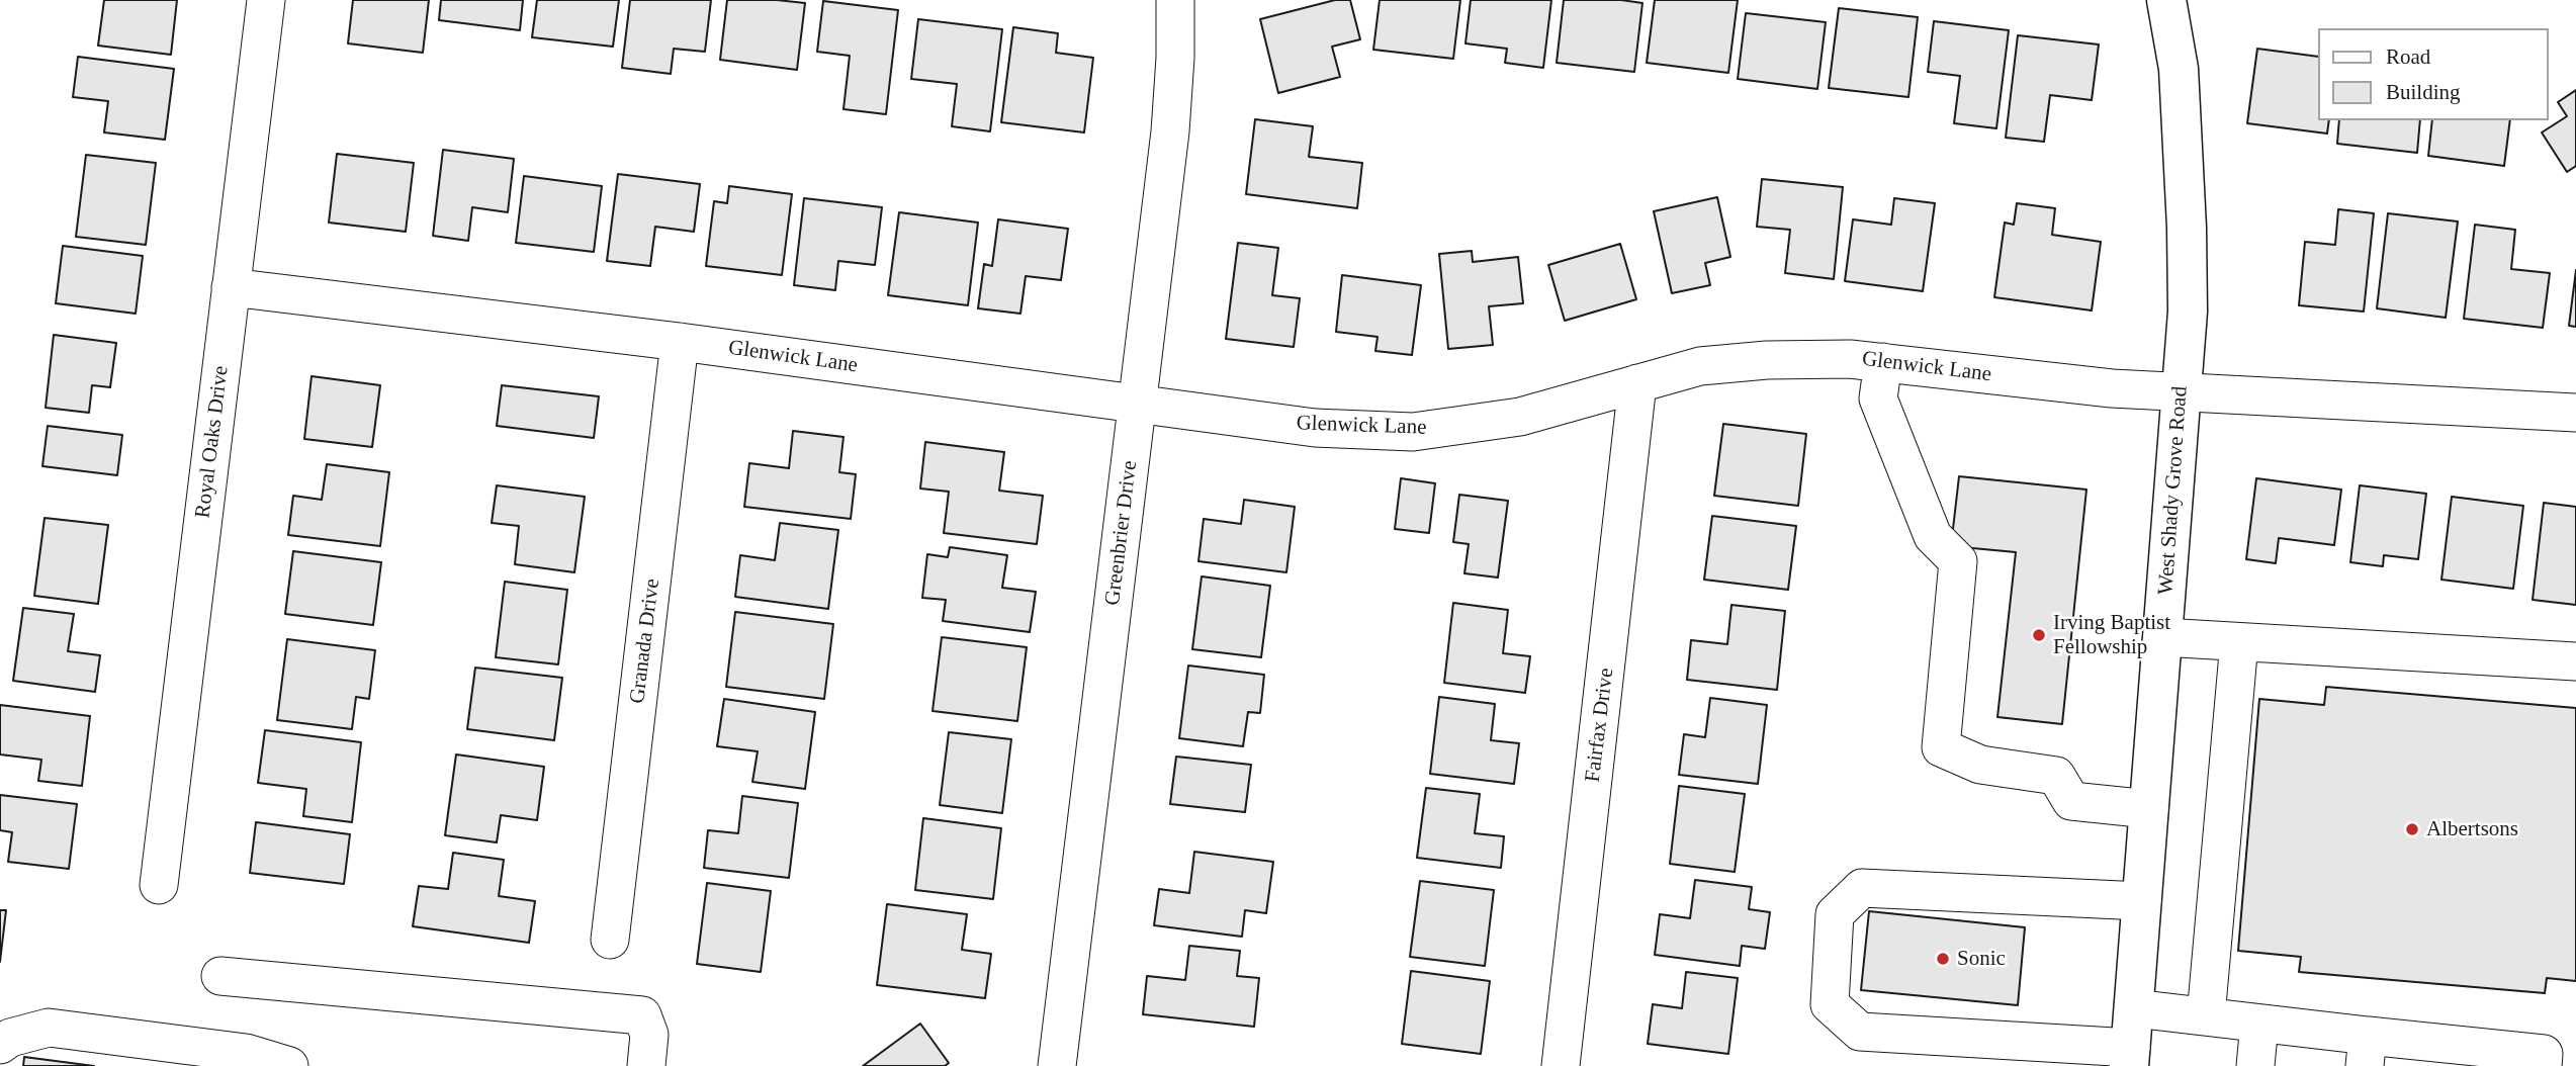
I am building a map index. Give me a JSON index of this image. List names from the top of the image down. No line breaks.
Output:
{"streets":{"main road":["West Shady Grove Road"],"street":["Glenwick Lane","Royal Oaks Drive","Greenbrier Drive","Granada Drive","Fairfax Drive"]},"crossings":[["Glenwick Lane","Royal Oaks Drive"],["Glenwick Lane","West Shady Grove Road"],["Glenwick Lane","Greenbrier Drive"],["Glenwick Lane","Granada Drive"],["Glenwick Lane","Fairfax Drive"]],"places":["Irving Baptist Fellowship","Albertsons","Sonic"],"legend":["Road","Building"]}
